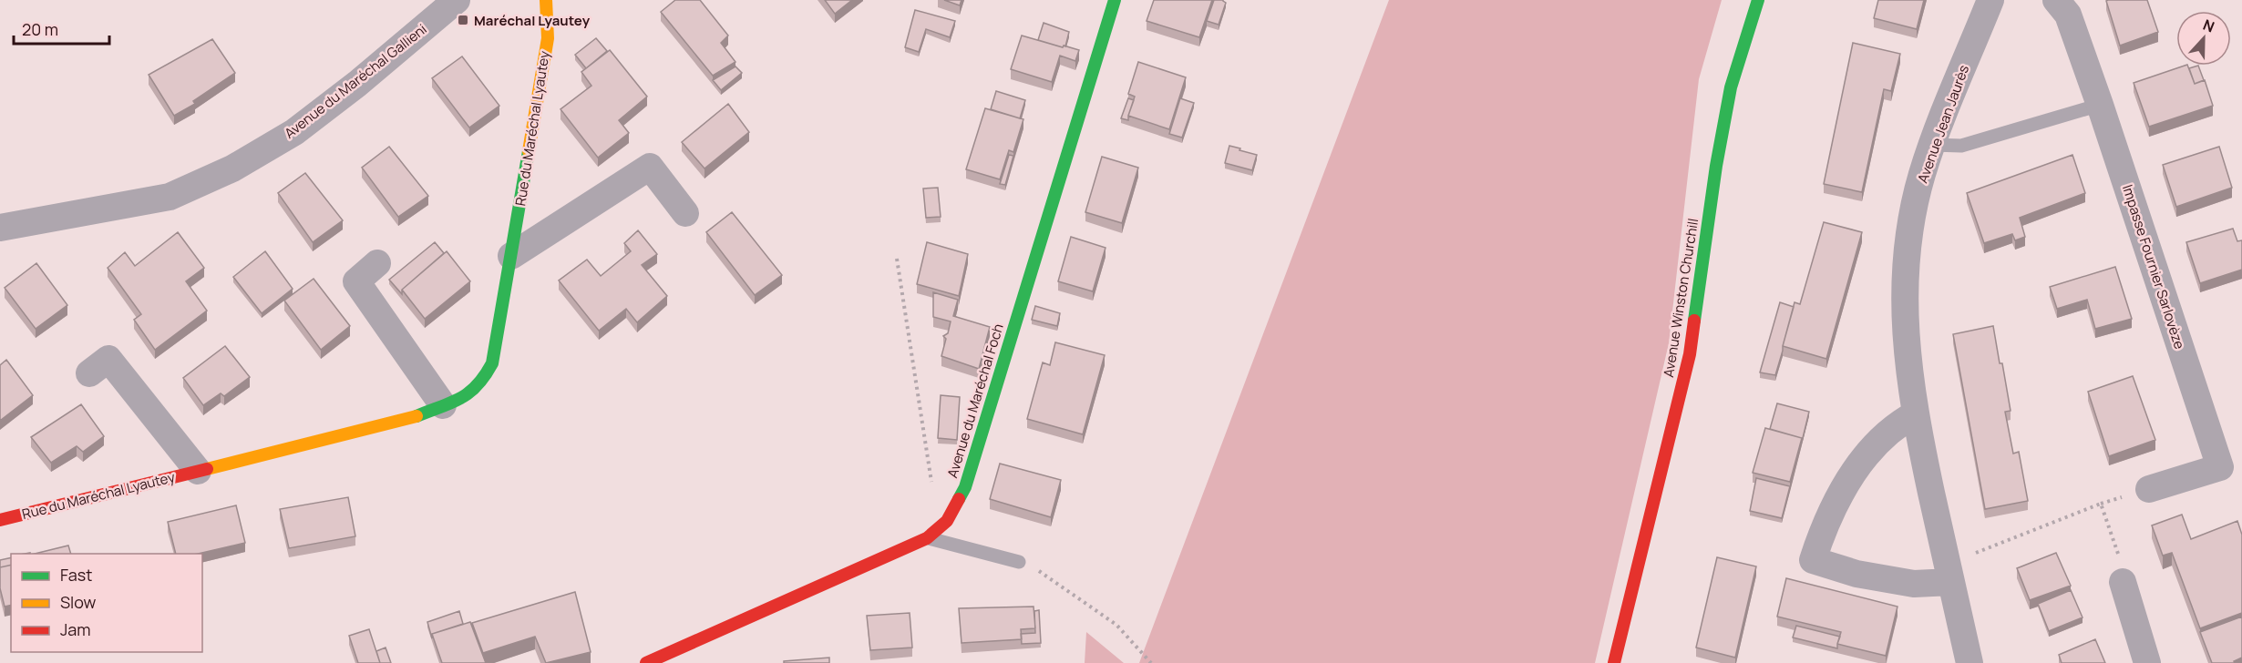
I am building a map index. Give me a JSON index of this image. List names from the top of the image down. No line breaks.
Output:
{"streets":{"street":["Avenue du Maréchal Gallieni","Avenue Jean Jaurès","Rue du Maréchal Lyautey","Impasse Fournier Sarlovèze","Avenue Winston Churchill","Avenue du Maréchal Foch"]},"places":{"transit":["Maréchal Lyautey"]},"legend":["Fast","Slow","Jam"],"scale_bar":"20 m","north":"top"}
